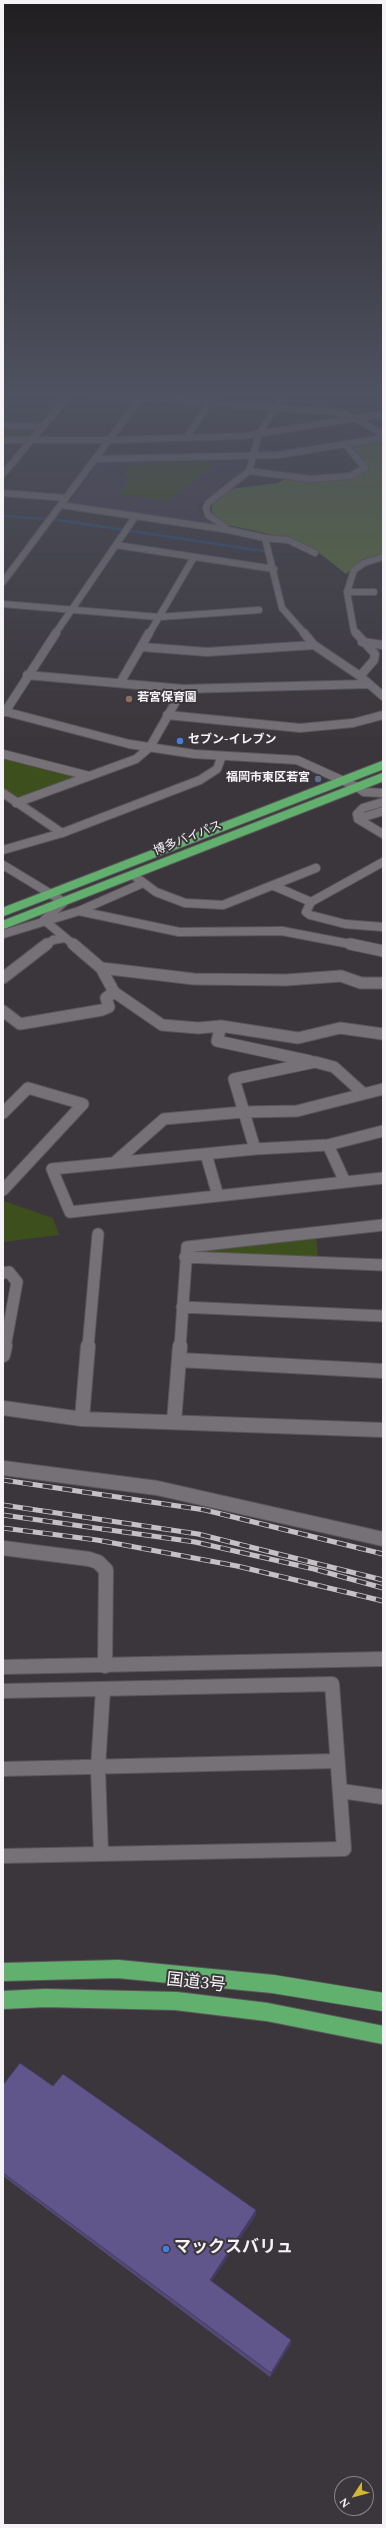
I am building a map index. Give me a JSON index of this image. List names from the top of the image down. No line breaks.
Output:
{"streets":{"highway":["博多バイパス","国道3号"]},"places":["若宮保育園","セブン-イレブン","福岡市東区若宮","マックスバリュ"],"north":"bottom left"}
